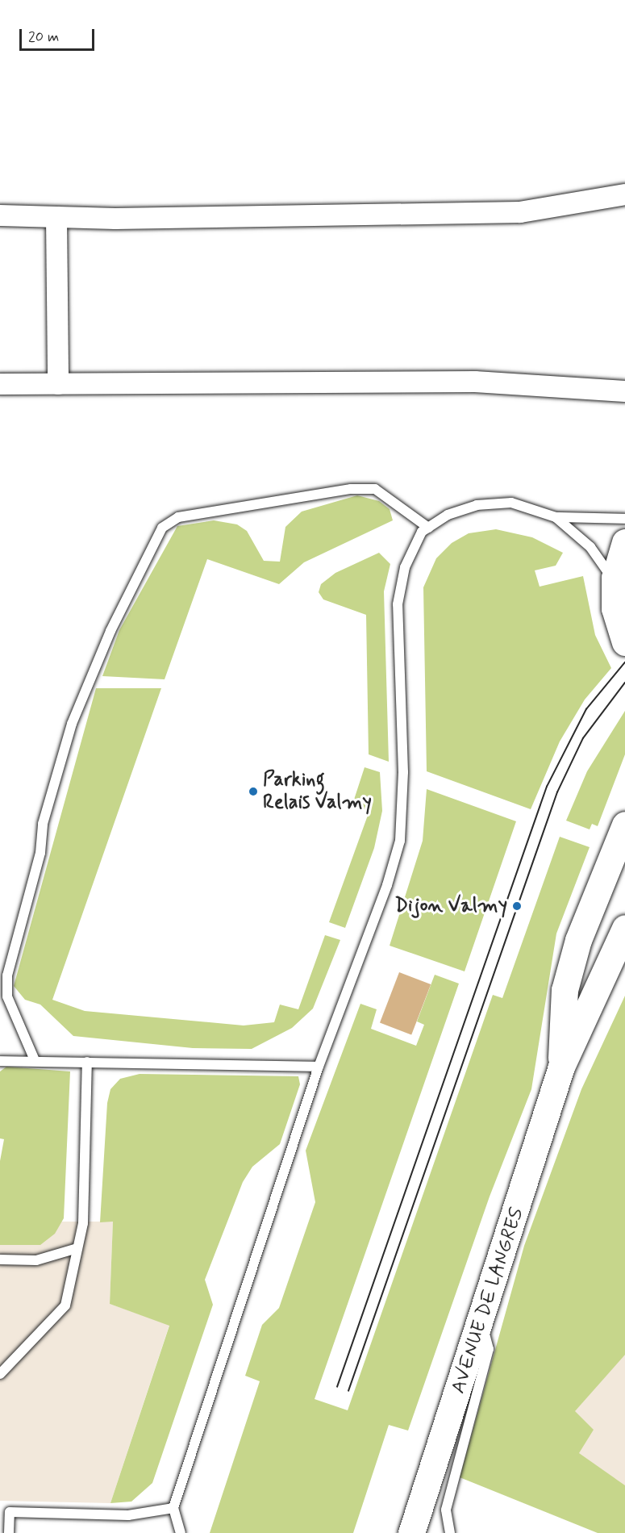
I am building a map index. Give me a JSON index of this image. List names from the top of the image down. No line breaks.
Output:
{"streets":{"main road":["AVENUE DE LANGRES"]},"places":["Parking Relais Valmy","Dijon Valmy"],"scale_bar":"20 m"}
